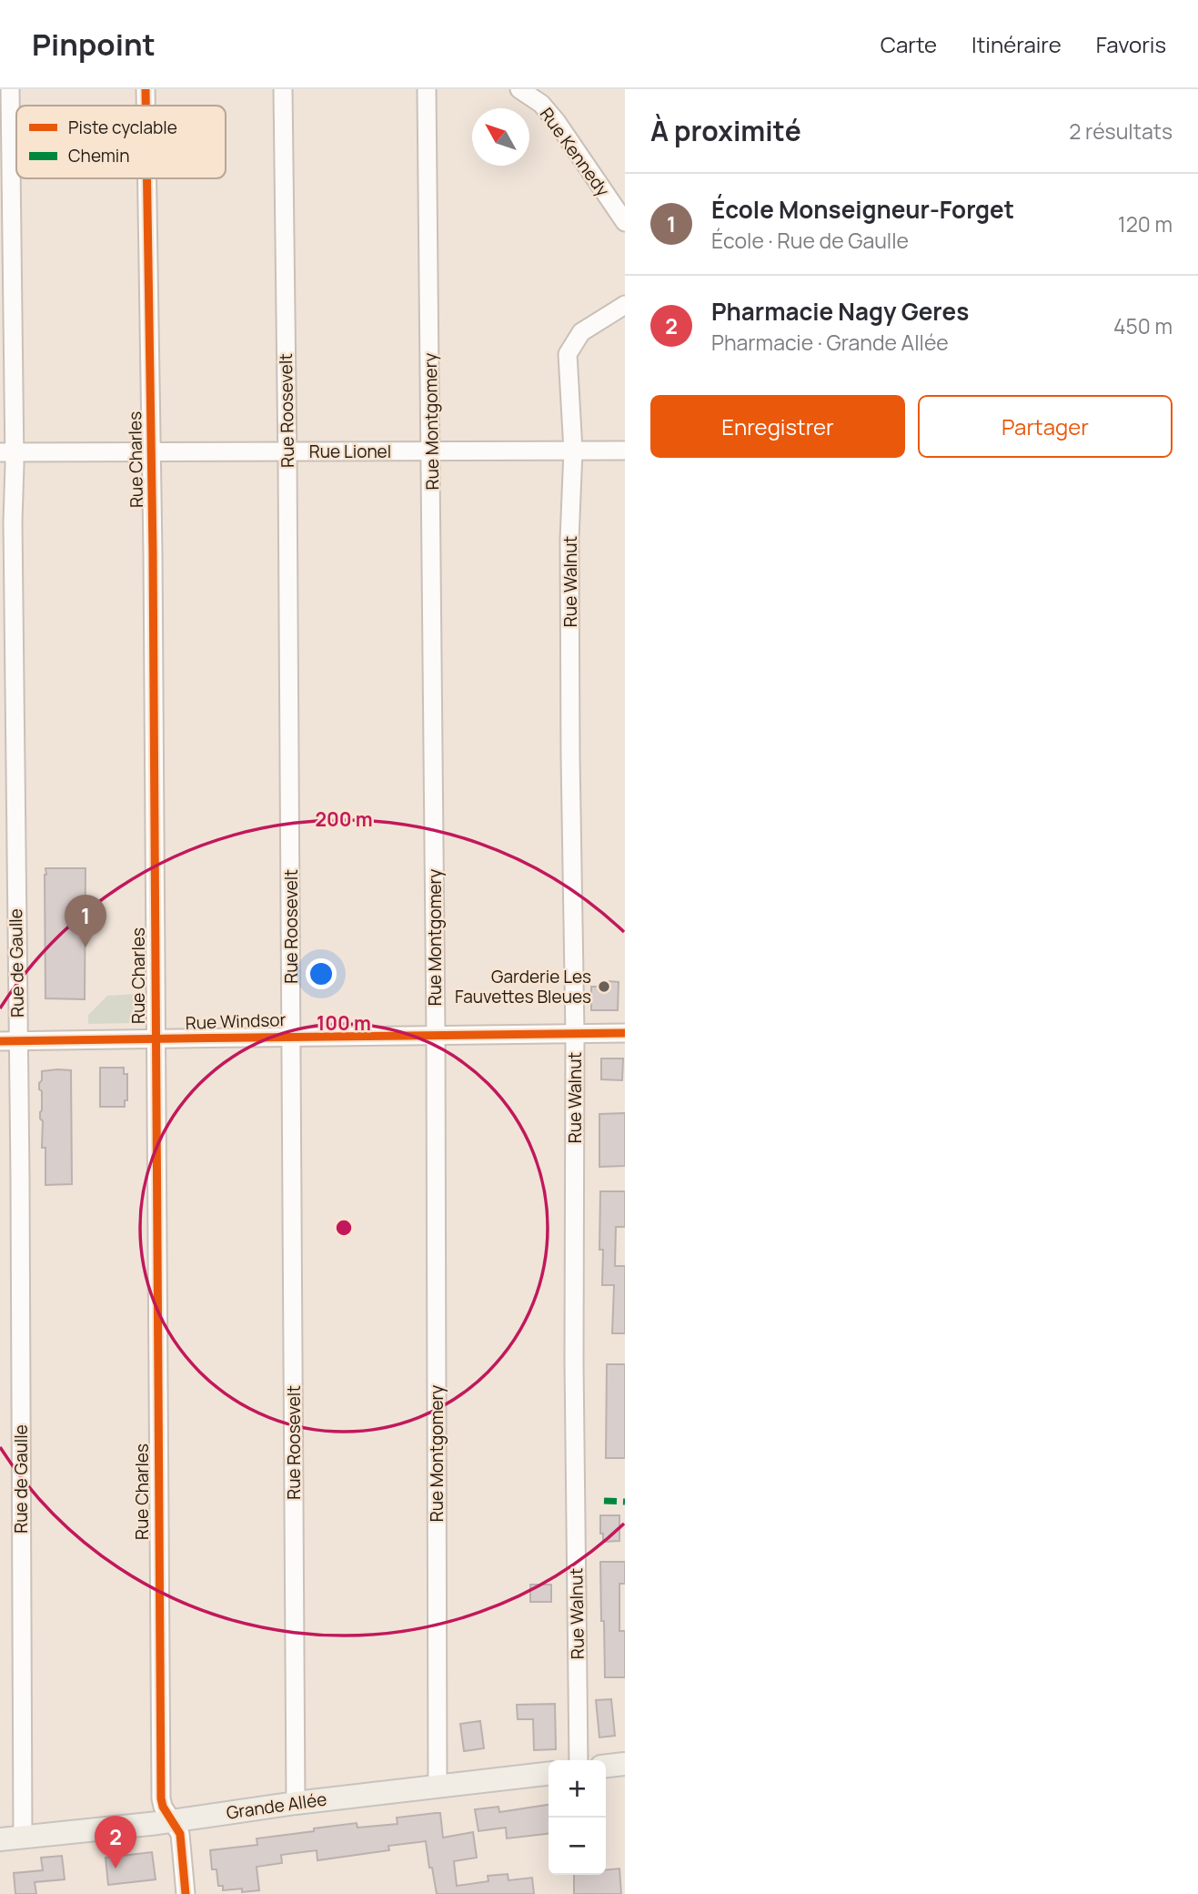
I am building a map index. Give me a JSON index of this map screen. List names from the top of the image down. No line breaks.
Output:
{"streets":{"main road":["Grande Allée"],"street":["Rue Kennedy","Rue Roosevelt","Rue Montgomery","Rue Lionel","Rue Charles","Rue Walnut","Rue de Gaulle","Rue Windsor"]},"crossings":[["Rue Roosevelt","Rue Lionel"],["Rue Roosevelt","Rue Windsor"],["Rue Roosevelt","Grande Allée"],["Rue Montgomery","Rue Lionel"],["Rue Montgomery","Rue Windsor"],["Rue Montgomery","Grande Allée"],["Rue Lionel","Rue Charles"],["Rue Lionel","Rue Walnut"],["Rue Lionel","Rue de Gaulle"],["Rue Charles","Rue Windsor"],["Rue Charles","Grande Allée"],["Rue Walnut","Rue Windsor"],["Rue de Gaulle","Rue Windsor"],["Rue de Gaulle","Grande Allée"]],"places":["Garderie Les Fauvettes Bleues"],"legend":["Piste cyclable","Chemin"],"north":"top left","page":{"header":"Pinpoint","nav":["Carte","Itinéraire","Favoris"],"heading":["À proximité","2 résultats"],"list":[{"mark":"1","name":"École Monseigneur-Forget","note":"École · Rue de Gaulle","value":"120 m"},{"mark":"2","name":"Pharmacie Nagy Geres","note":"Pharmacie · Grande Allée","value":"450 m"}],"buttons":["Enregistrer","Partager"],"pins":["1","2"],"map_buttons":["+","−"]},"rings":["200 m","100 m"]}
